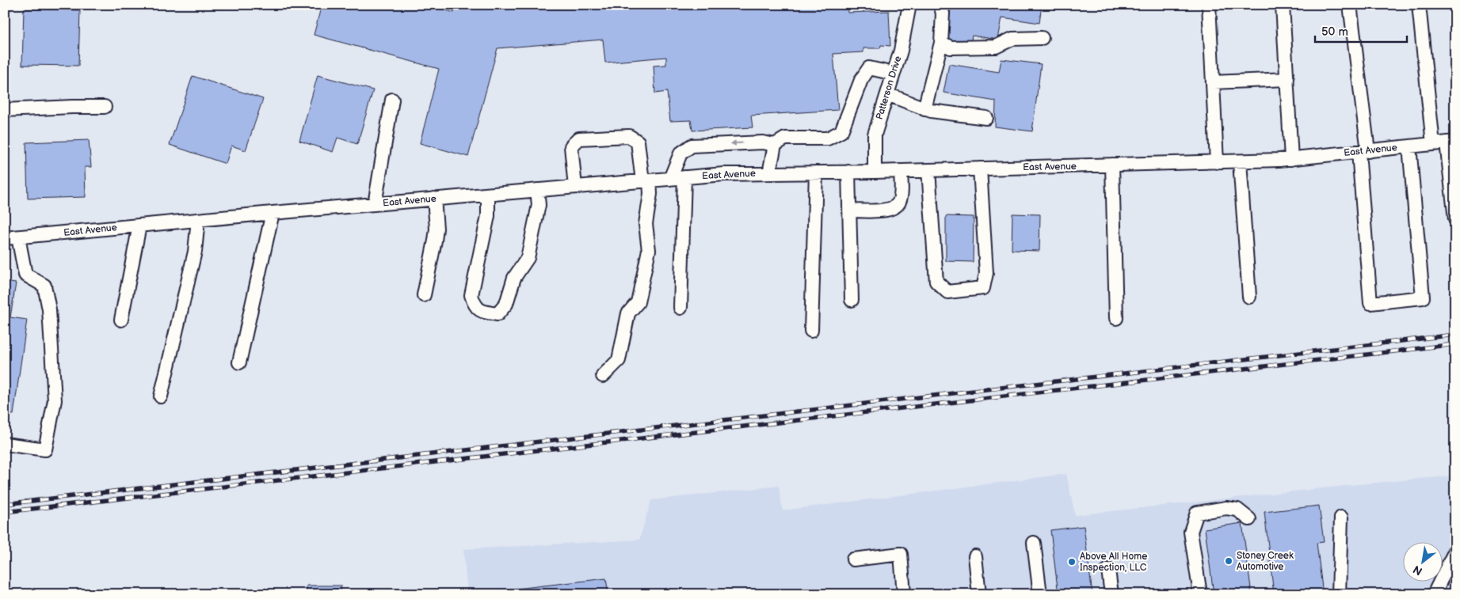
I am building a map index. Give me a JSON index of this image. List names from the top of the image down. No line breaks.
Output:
{"streets":{"street":["Patterson Drive","East Avenue"]},"crossings":[["Patterson Drive","East Avenue"]],"places":["Stoney Creek Automotive","Above All Home Inspection, LLC"],"scale_bar":"50 m","north":"bottom left"}
